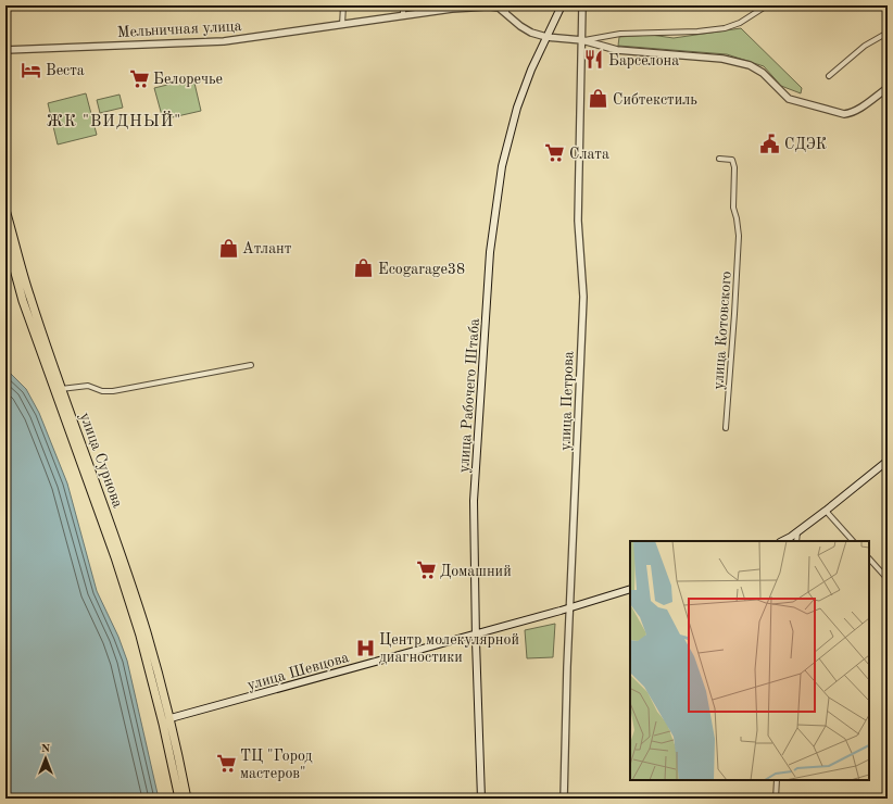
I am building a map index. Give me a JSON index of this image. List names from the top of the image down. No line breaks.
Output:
{"streets":{"main road":["улица Рабочего Штаба","улица Сурнова","улица Шевцова"],"street":["Мельничная улица","улица Котовского","улица Петрова"]},"crossings":[["улица Рабочего Штаба","улица Шевцова"],["улица Петрова","улица Шевцова"],["улица Сурнова","улица Шевцова"]],"districts":["ЖК \"ВИДНЫЙ\""],"places":{"restaurant":["Барселона"],"hotel":["Веста"],"supermarket":["Белоречье","Слата","Домашний","ТЦ \"Город мастеров\""],"shop":["Сибтекстиль","Атлант","Ecogarage38"],"public building":["СДЭК"],"hospital":["Центр молекулярной диагностики"]},"north":"top"}
